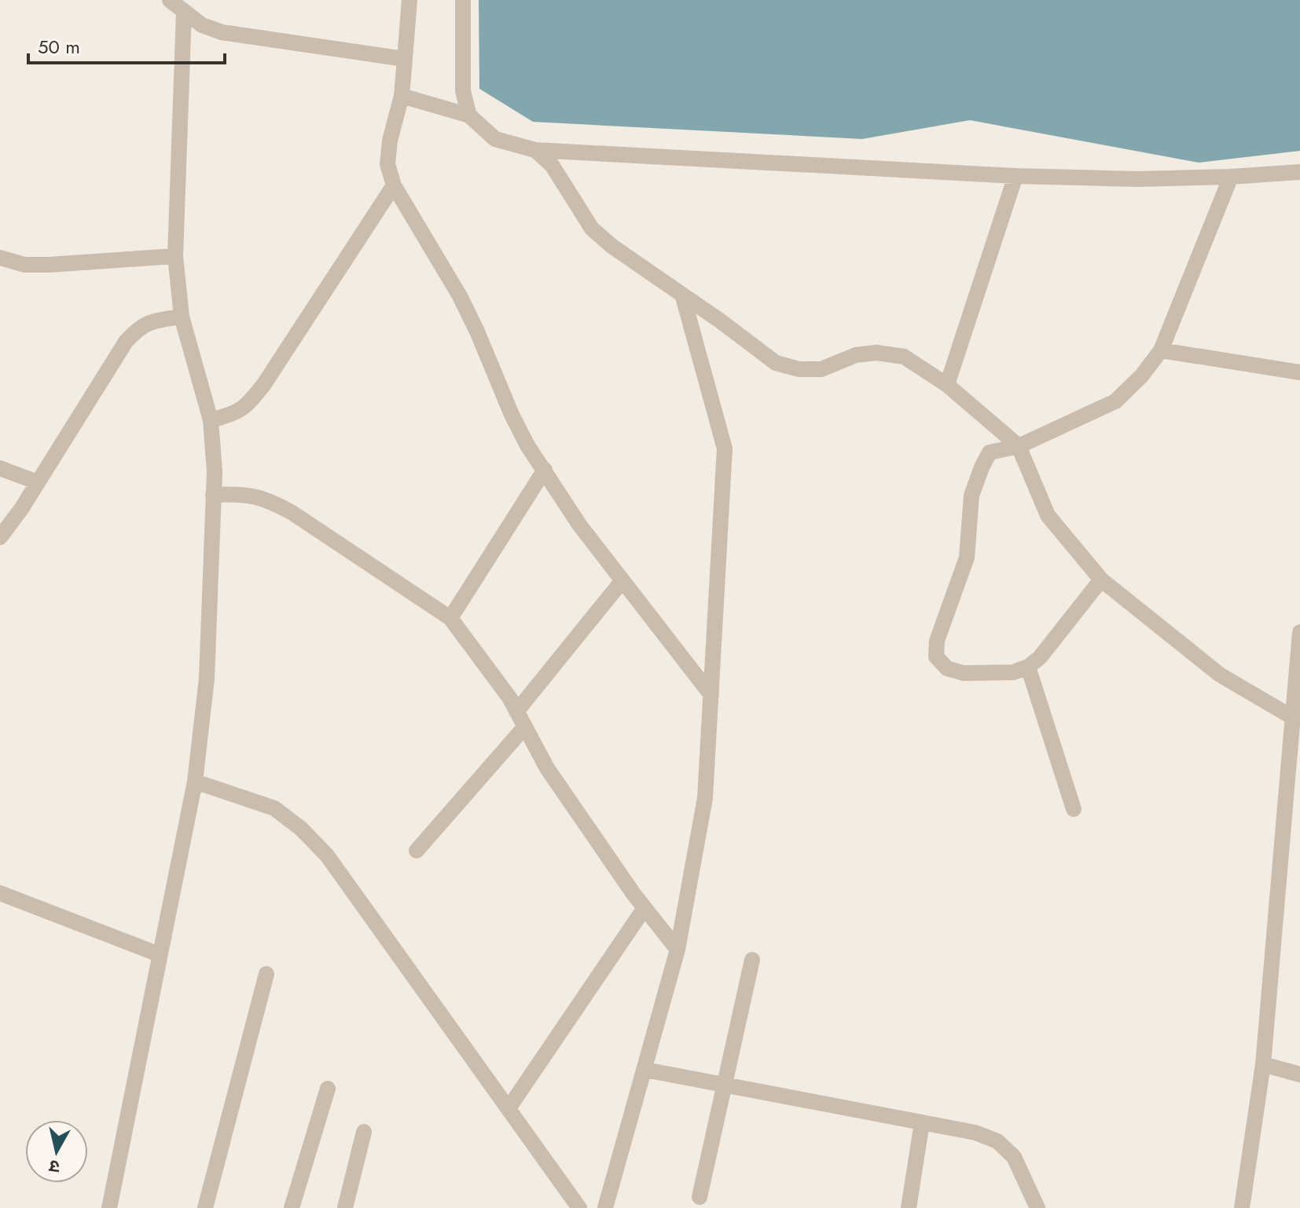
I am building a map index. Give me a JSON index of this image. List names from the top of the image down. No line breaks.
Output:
{"scale_bar":"50 m","north":"bottom"}
